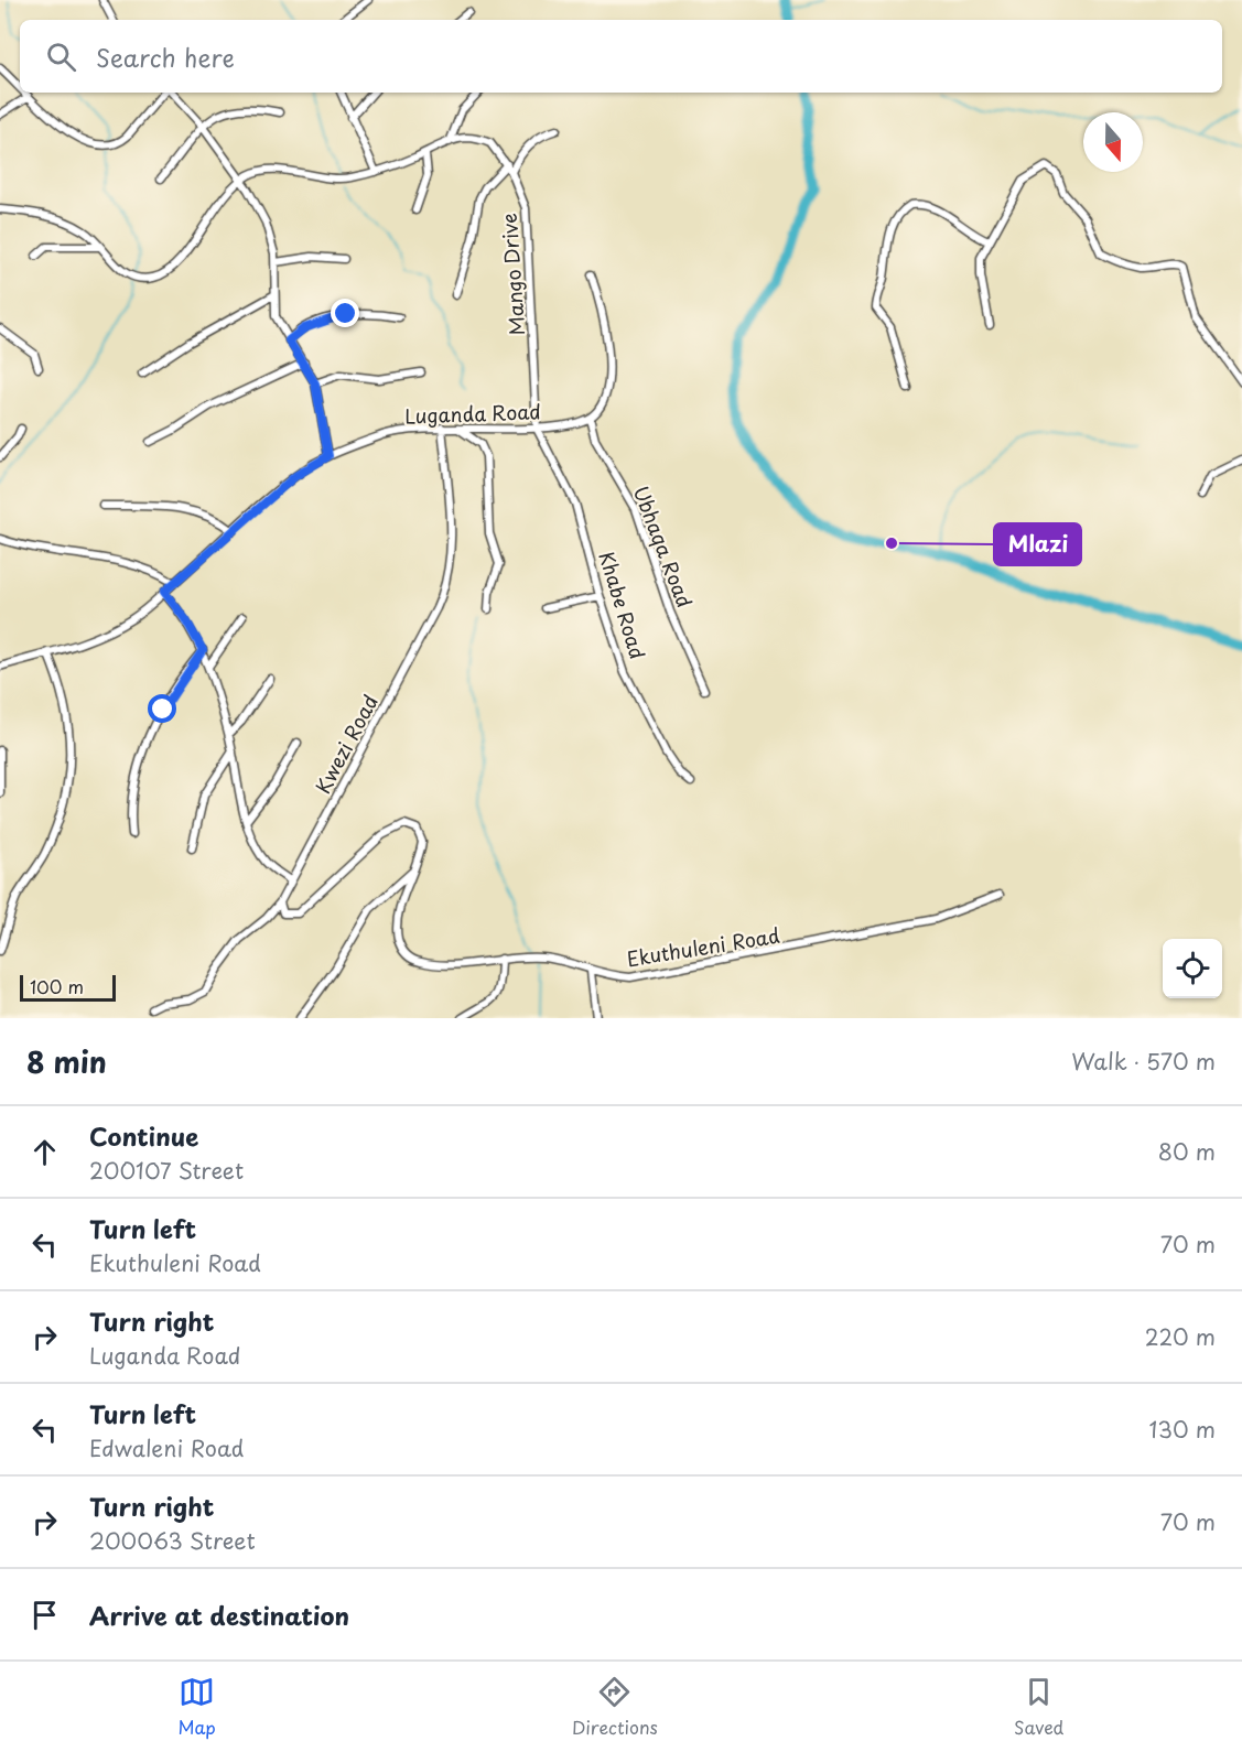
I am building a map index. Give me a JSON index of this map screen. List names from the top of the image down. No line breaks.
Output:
{"streets":{"street":["Mango Drive","Luganda Road","Ubhaqa Road","Khabe Road","Kwezi Road","Ekuthuleni Road"]},"crossings":[["Mango Drive","Luganda Road"],["Mango Drive","Khabe Road"],["Luganda Road","Ubhaqa Road"],["Luganda Road","Khabe Road"],["Luganda Road","Kwezi Road"],["Kwezi Road","Ekuthuleni Road"]],"places":["Mlazi"],"scale_bar":"100 m","north":"bottom","page":{"search":"Search here","scale":"100 m","heading":["8 min","Walk · 570 m"],"list":[["Continue","200107 Street","80 m"],["Turn left","Ekuthuleni Road","70 m"],["Turn right","Luganda Road","220 m"],["Turn left","Edwaleni Road","130 m"],["Turn right","200063 Street","70 m"],"Arrive at destination"],"nav":["Map","Directions","Saved"]}}
